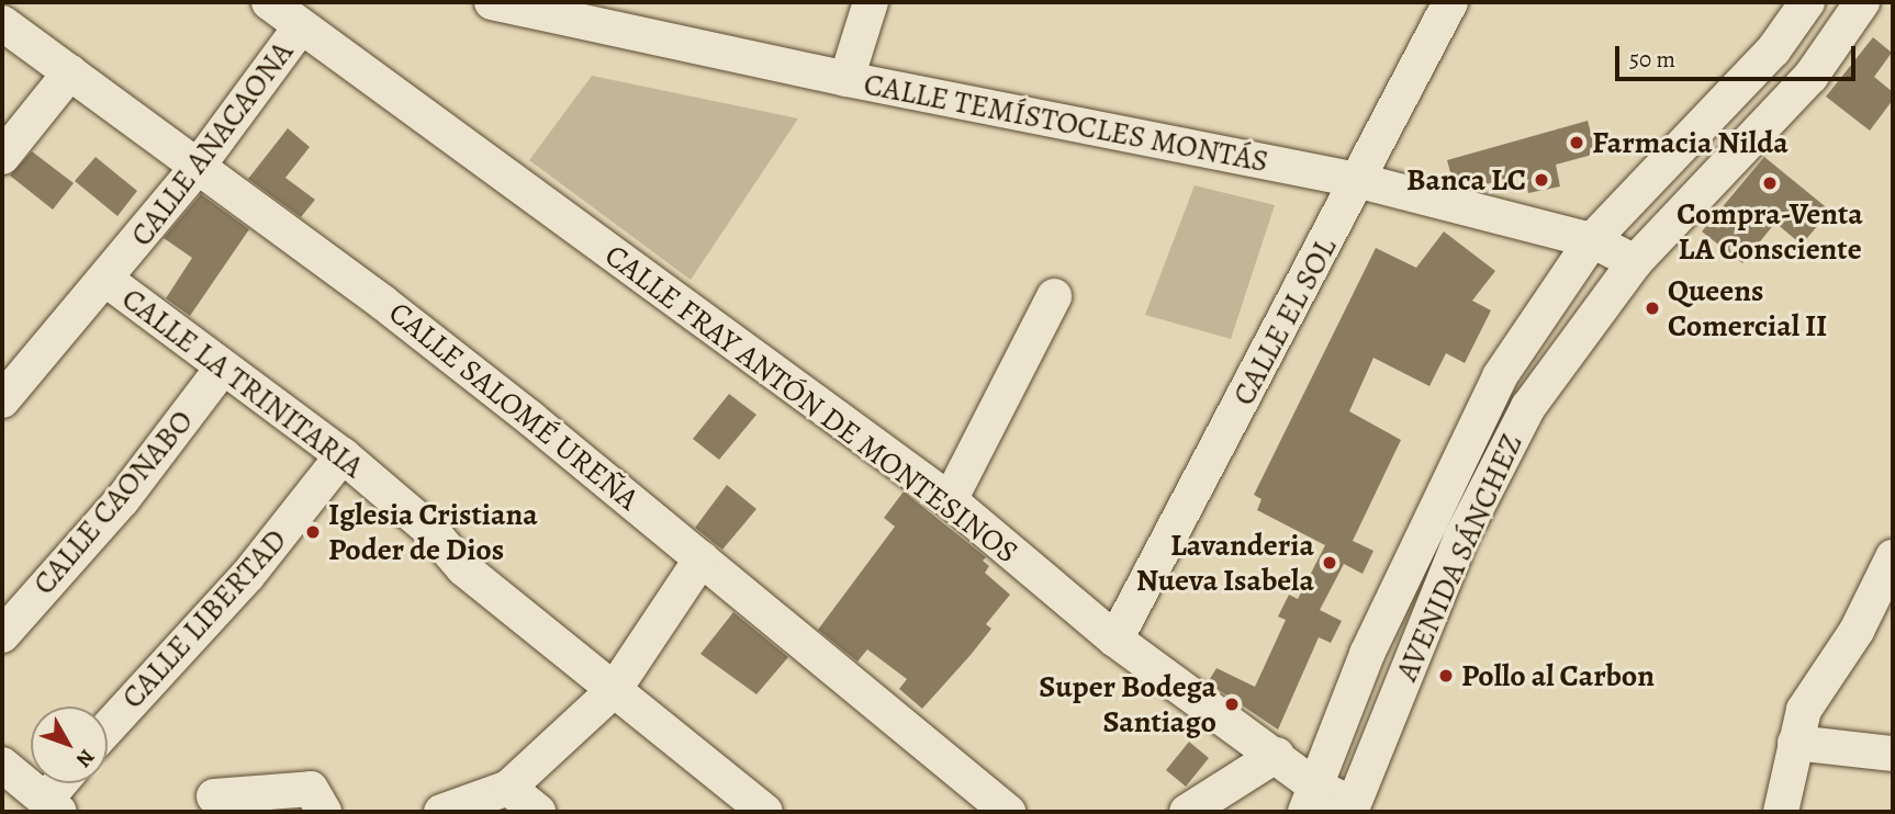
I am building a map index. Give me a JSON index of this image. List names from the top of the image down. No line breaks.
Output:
{"streets":{"street":["CALLE TEMÍSTOCLES MONTÁS","CALLE ANACAONA","CALLE EL SOL","CALLE LA TRINITARIA","CALLE FRAY ANTÓN DE MONTESINOS","CALLE SALOMÉ UREÑA","CALLE CAONABO","AVENIDA SÁNCHEZ","CALLE LIBERTAD"]},"crossings":[["CALLE TEMÍSTOCLES MONTÁS","CALLE EL SOL"],["CALLE TEMÍSTOCLES MONTÁS","AVENIDA SÁNCHEZ"],["CALLE ANACAONA","CALLE LA TRINITARIA"],["CALLE ANACAONA","CALLE FRAY ANTÓN DE MONTESINOS"],["CALLE ANACAONA","CALLE SALOMÉ UREÑA"],["CALLE EL SOL","CALLE FRAY ANTÓN DE MONTESINOS"],["CALLE LA TRINITARIA","CALLE CAONABO"],["CALLE LA TRINITARIA","CALLE LIBERTAD"],["CALLE FRAY ANTÓN DE MONTESINOS","AVENIDA SÁNCHEZ"]],"places":["Farmacia Nilda","Banca LC","Compra-Venta LA Consciente","Queens Comercial II","Iglesia Cristiana Poder de Dios","Lavanderia Nueva Isabela","Pollo al Carbon","Super Bodega Santiago"],"scale_bar":"50 m","north":"bottom right"}
